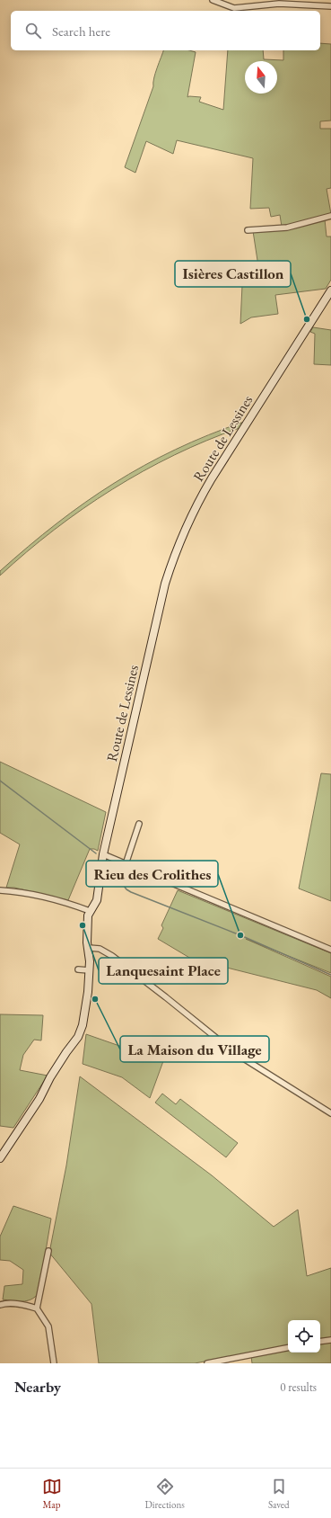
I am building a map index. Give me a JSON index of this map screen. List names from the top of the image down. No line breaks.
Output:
{"streets":{"main road":["Route de Lessines"]},"places":["Isières Castillon","Lanquesaint Place","Rieu des Crolithes","La Maison du Village"],"north":"top","page":{"search":"Search here","heading":["Nearby","0 results"],"nav":["Map","Directions","Saved"]}}
